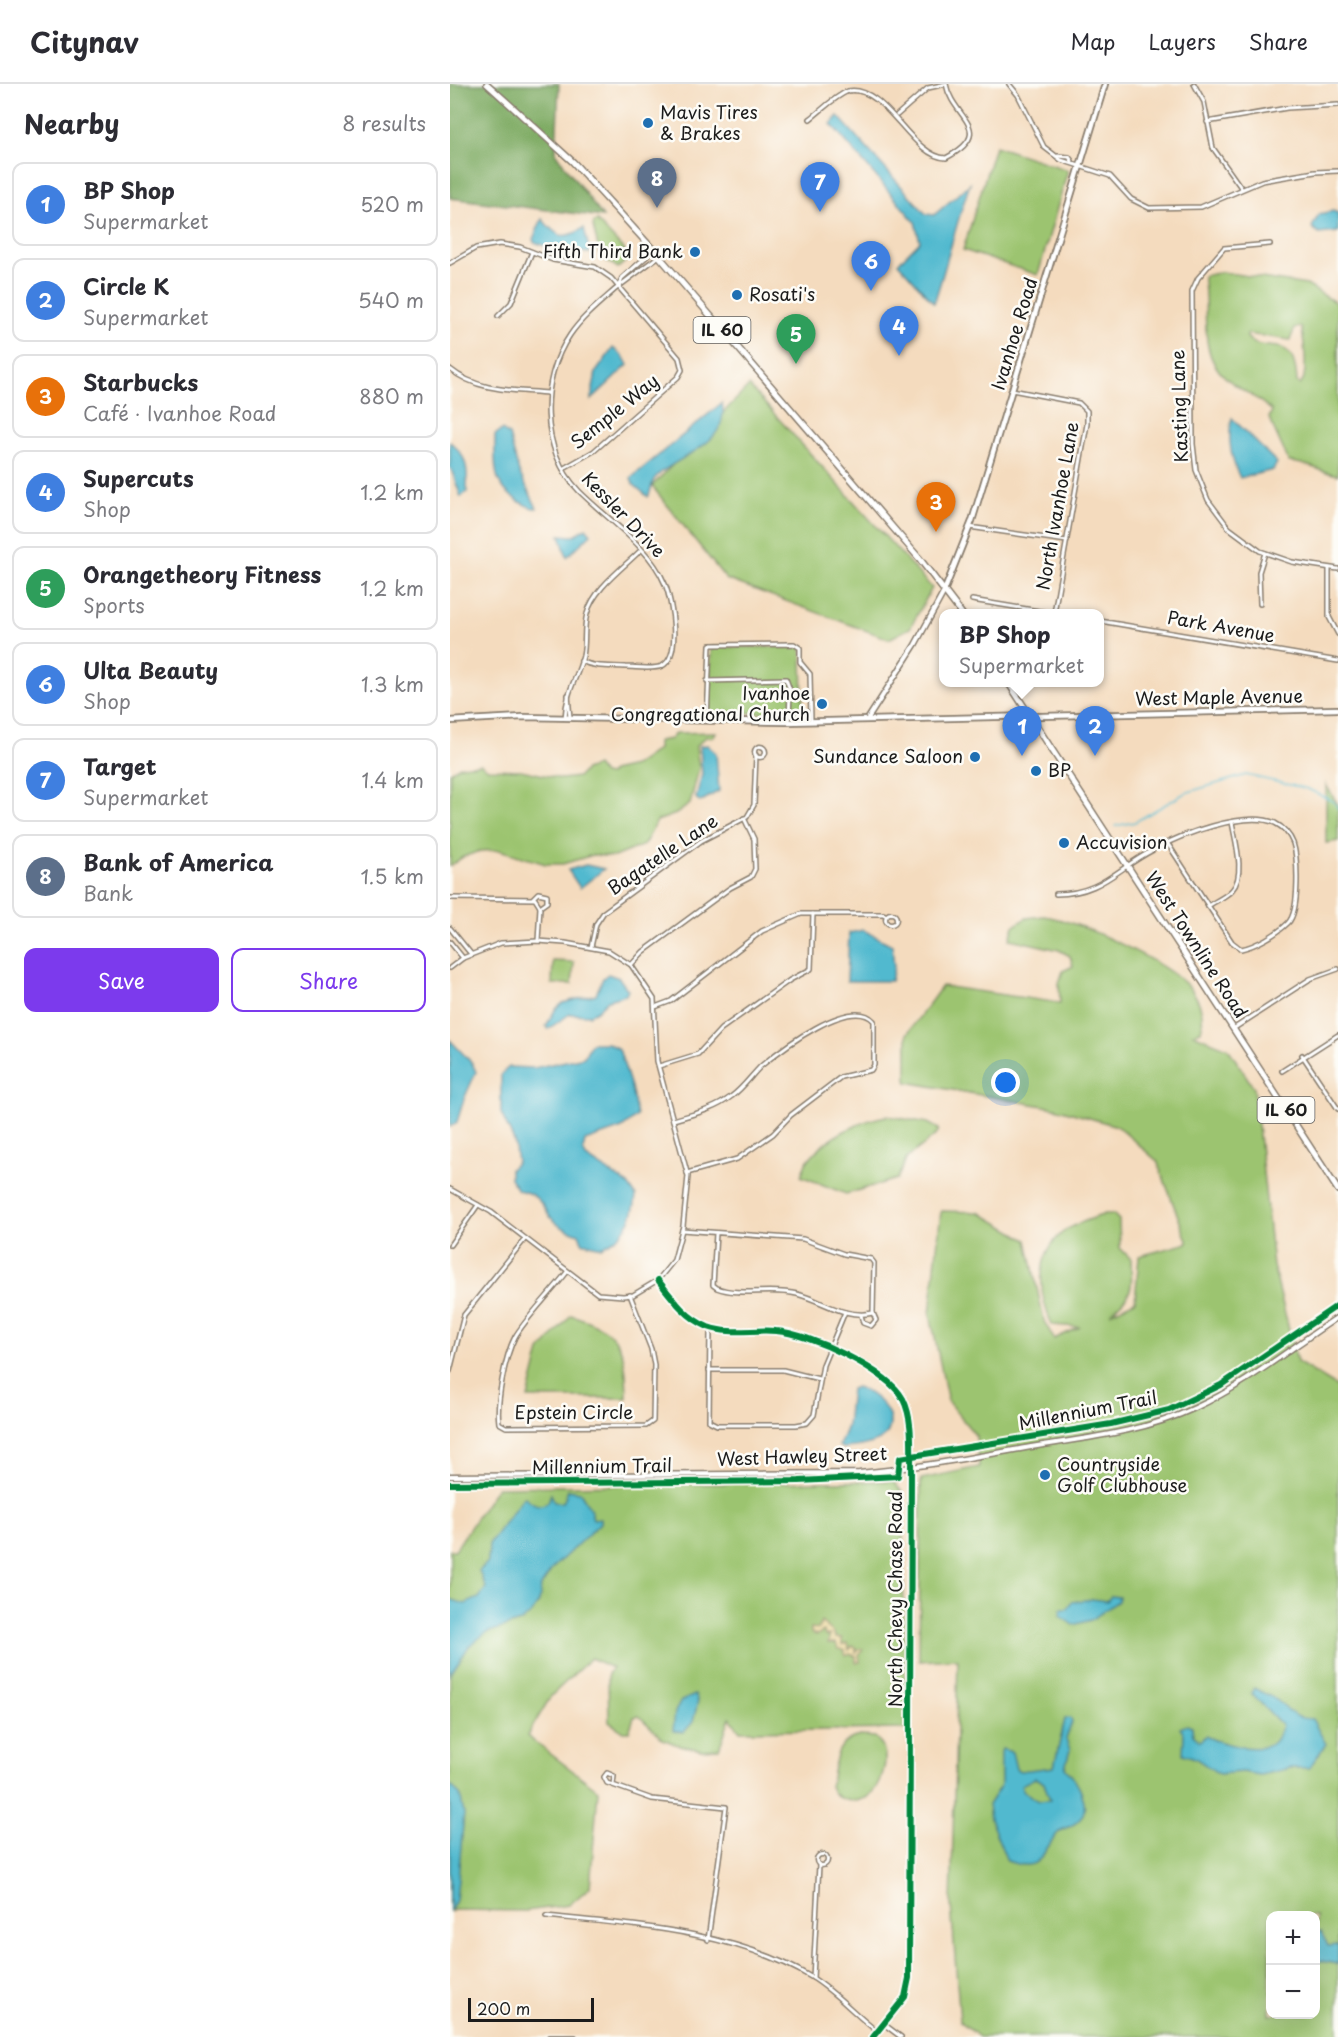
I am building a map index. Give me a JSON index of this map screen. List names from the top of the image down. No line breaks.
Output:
{"streets":{"main road":["IL 60","Ivanhoe Road","West Maple Avenue","West Townline Road"],"street":["Kasting Lane","Semple Way","North Ivanhoe Lane","Kessler Drive","Park Avenue","Bagatelle Lane","Epstein Circle","West Hawley Street","North Chevy Chase Road"],"cycle path":["Millennium Trail"]},"crossings":[["IL 60","Ivanhoe Road"],["IL 60","Kessler Drive"],["IL 60","West Maple Avenue"],["IL 60","West Townline Road"],["Ivanhoe Road","North Ivanhoe Lane"],["Semple Way","Kessler Drive"],["West Maple Avenue","West Townline Road"],["West Hawley Street","North Chevy Chase Road"]],"places":["Mavis Tires & Brakes","Fifth Third Bank","Rosati's","Ivanhoe Congregational Church","Sundance Saloon","BP","Accuvision","Countryside Golf Clubhouse"],"scale_bar":"200 m","page":{"header":"Citynav","nav":["Map","Layers","Share"],"heading":["Nearby","8 results"],"pins":["8","7","6","4","5","3","1","2"],"list":[{"mark":"1","name":"BP Shop","note":"Supermarket","value":"520 m"},{"mark":"2","name":"Circle K","note":"Supermarket","value":"540 m"},{"mark":"3","name":"Starbucks","note":"Café · Ivanhoe Road","value":"880 m"},{"mark":"4","name":"Supercuts","note":"Shop","value":"1.2 km"},{"mark":"5","name":"Orangetheory Fitness","note":"Sports","value":"1.2 km"},{"mark":"6","name":"Ulta Beauty","note":"Shop","value":"1.3 km"},{"mark":"7","name":"Target","note":"Supermarket","value":"1.4 km"},{"mark":"8","name":"Bank of America","note":"Bank","value":"1.5 km"}],"popup":["BP Shop","Supermarket"],"buttons":["Save","Share"],"map_buttons":["+","−"],"scale":"200 m"}}
